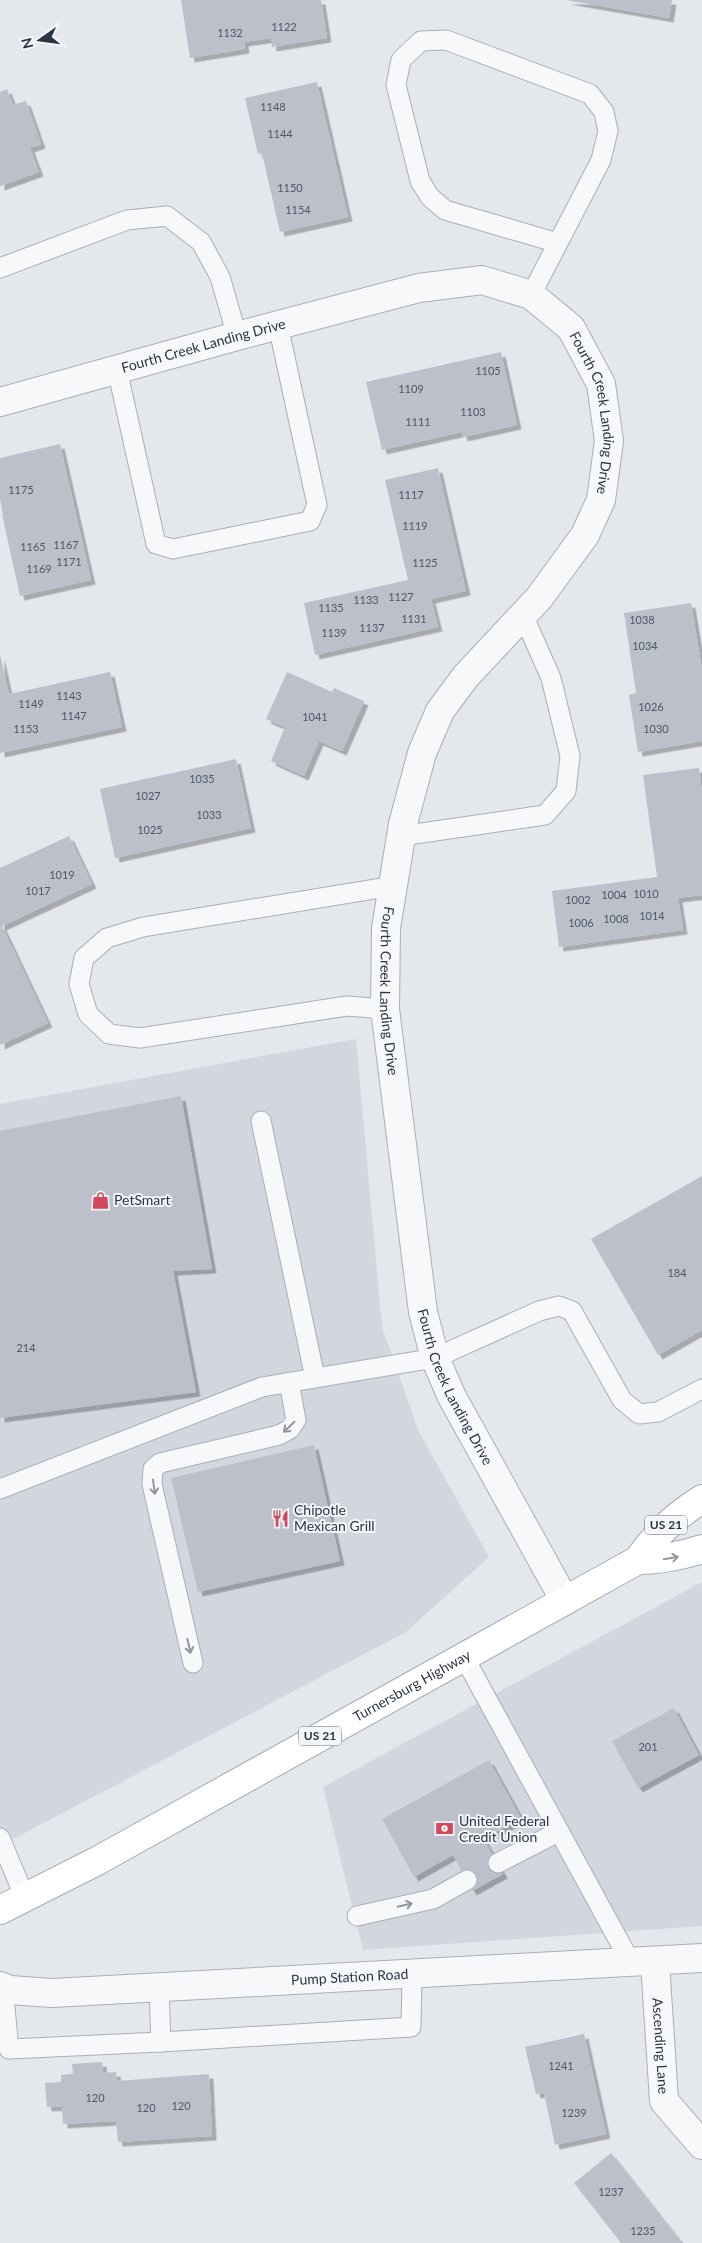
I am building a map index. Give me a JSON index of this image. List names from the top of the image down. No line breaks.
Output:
{"streets":{"main road":["US 21","Turnersburg Highway"],"street":["Fourth Creek Landing Drive","Pump Station Road","Ascending Lane"]},"crossings":[["Fourth Creek Landing Drive","Turnersburg Highway"],["Pump Station Road","Ascending Lane"]],"places":{"shop":["PetSmart"],"restaurant":["Chipotle Mexican Grill"],"bank":["United Federal Credit Union"]},"house_numbers":["1122","1132","1148","1144","1150","1154","1105","1109","1103","1111","1175","1117","1119","1167","1165","1171","1125","1169","1127","1133","1135","1131","1038","1137","1139","1034","1143","1149","1026","1147","1041","1153","1030","1035","1027","1033","1025","1019","1017","1010","1004","1002","1014","1008","1006","184","214","201","1241","120","120","120","1239","1237","1235"],"north":"left"}
